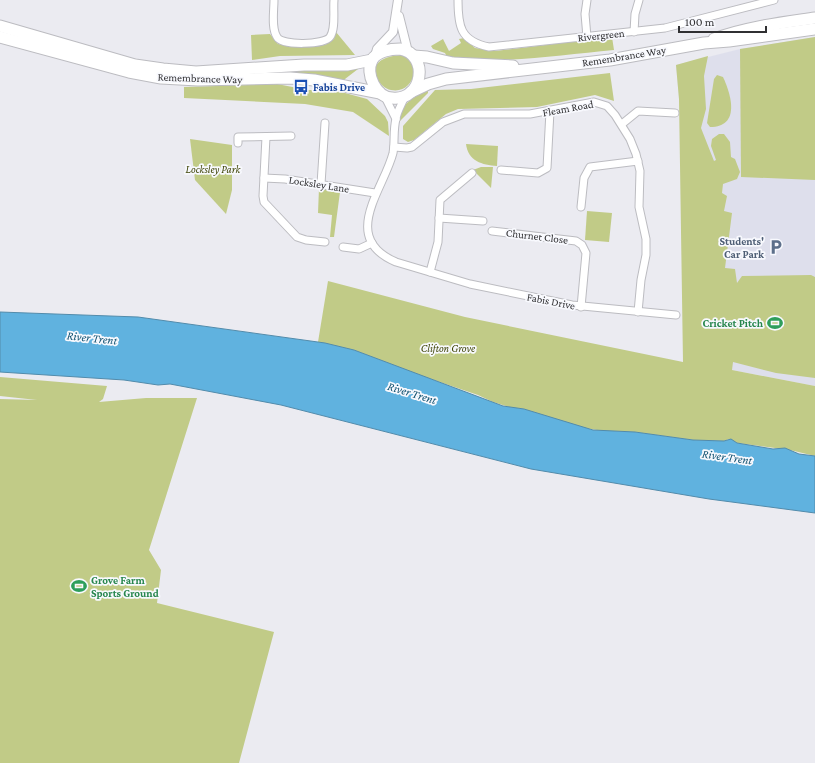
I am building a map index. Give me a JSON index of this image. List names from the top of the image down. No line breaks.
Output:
{"streets":{"highway":["Remembrance Way"],"street":["Rivergreen","Fleam Road","Locksley Lane","Churnet Close","Fabis Drive"]},"crossings":[["Fleam Road","Fabis Drive"],["Churnet Close","Fabis Drive"]],"water":["River Trent"],"parks":["Locksley Park","Clifton Grove"],"places":{"bus stop":["Fabis Drive"],"parking":["Students' Car Park"],"sports":["Cricket Pitch","Grove Farm Sports Ground"]},"scale_bar":"100 m"}
